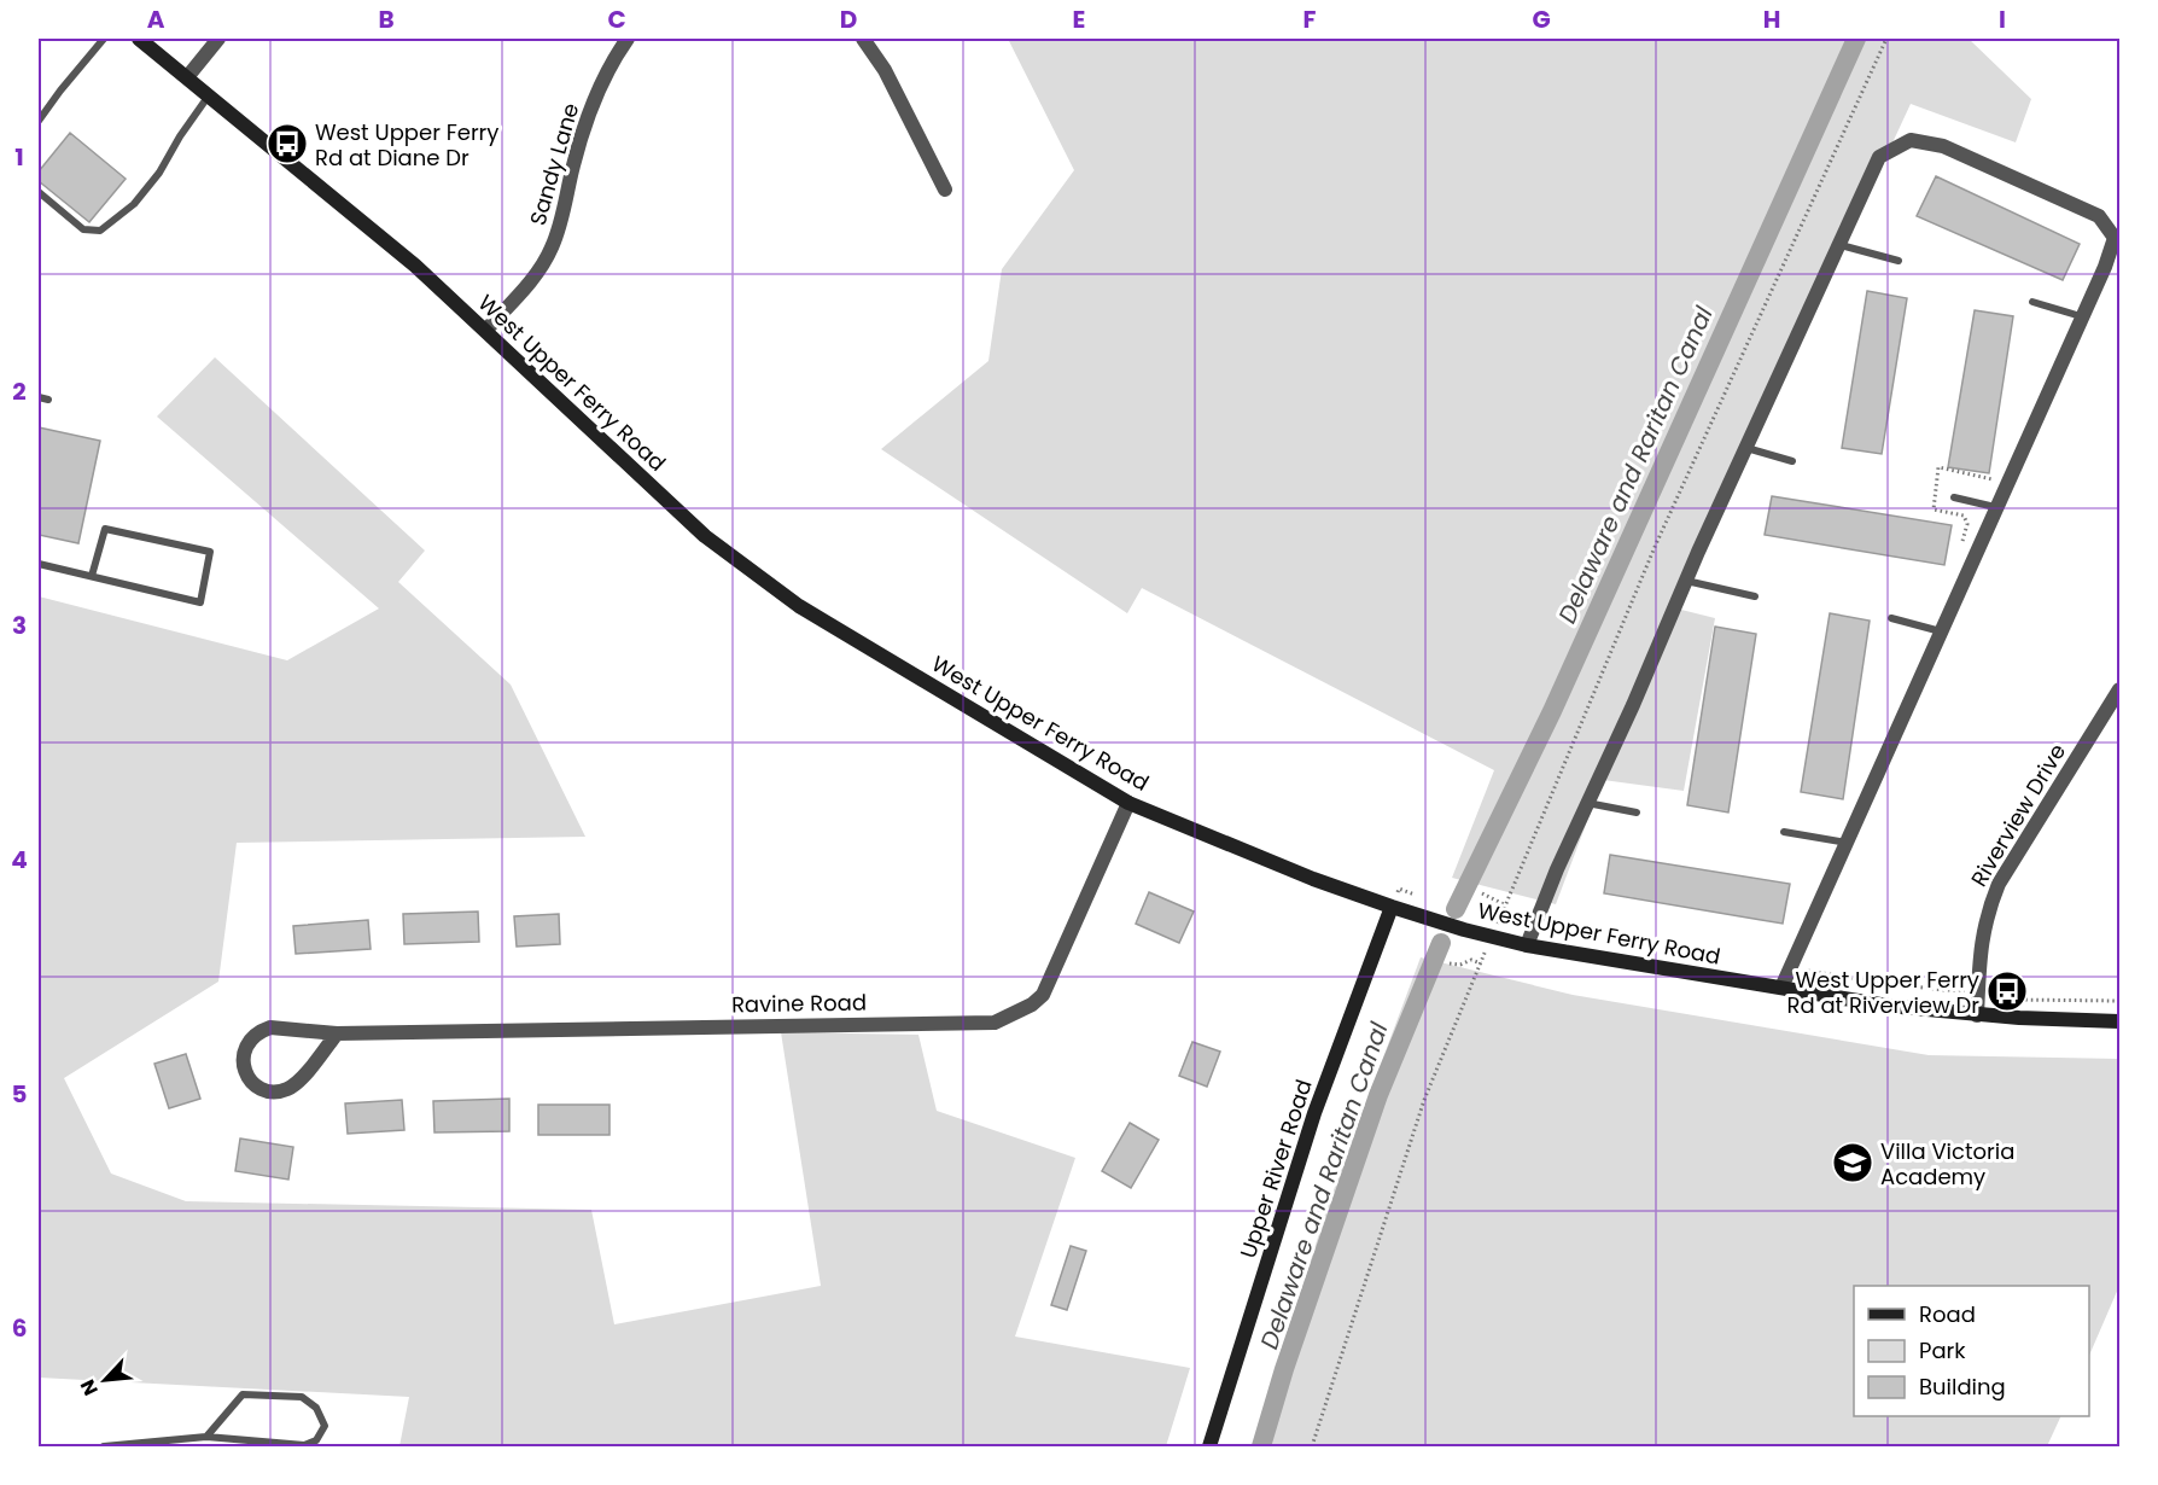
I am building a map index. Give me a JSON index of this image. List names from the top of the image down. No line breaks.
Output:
{"streets":{"main road":["West Upper Ferry Road","Upper River Road"],"street":["Sandy Lane","Riverview Drive","Ravine Road"]},"crossings":[["Sandy Lane","West Upper Ferry Road"],["West Upper Ferry Road","Riverview Drive"],["West Upper Ferry Road","Ravine Road"],["West Upper Ferry Road","Upper River Road"]],"water":["Delaware and Raritan Canal"],"places":{"bus stop":["West Upper Ferry Rd at Diane Dr","West Upper Ferry Rd at Riverview Dr"],"school or university":["Villa Victoria Academy"]},"legend":["Road","Park","Building"],"north":"bottom left","grid":{"columns":["A","B","C","D","E","F","G","H","I"],"rows":["1","2","3","4","5","6"]}}
